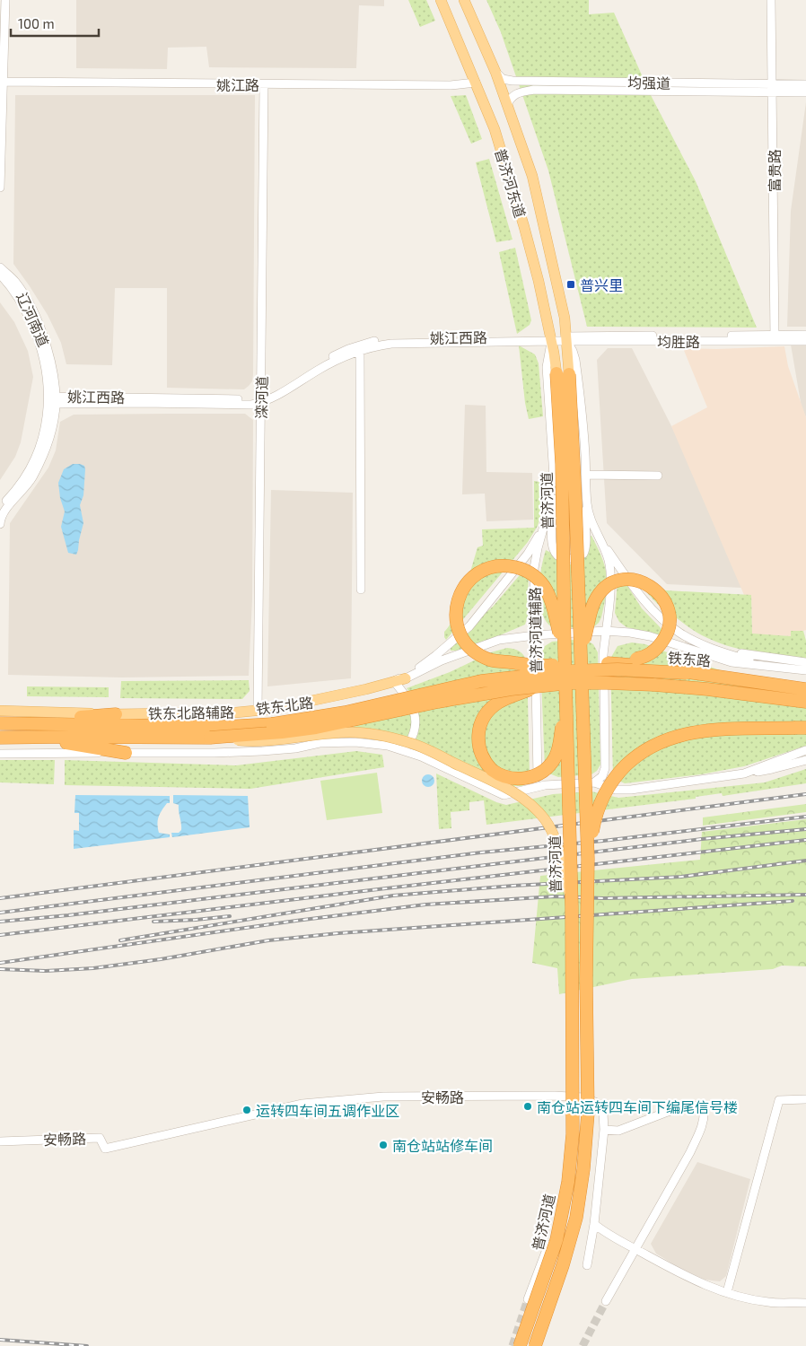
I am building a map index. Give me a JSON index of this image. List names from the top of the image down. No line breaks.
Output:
{"streets":{"highway":["普济河道","铁东路","铁东北路"],"main road":["普济河东道","铁东北路辅路"],"street":["均强道","姚江路","富贵路","辽河南道","姚江西路","均胜路","滦河道","普济河道辅路","安畅路"]},"crossings":[["均强道","富贵路"],["均强道","普济河东道"],["姚江路","普济河东道"],["姚江路","滦河道"],["富贵路","均胜路"],["普济河东道","姚江西路"],["普济河东道","均胜路"],["普济河东道","普济河道"],["普济河东道","普济河道辅路"],["辽河南道","姚江西路"],["姚江西路","均胜路"],["姚江西路","滦河道"],["姚江西路","普济河道辅路"],["均胜路","普济河道辅路"],["滦河道","铁东北路辅路"],["普济河道辅路","铁东路"],["铁东路","铁东北路"]],"places":{"transit":["普兴里"],"other":["南仓站运转四车间下编尾信号楼","运转四车间五调作业区","南仓站站修车间"]},"scale_bar":"100 m"}
